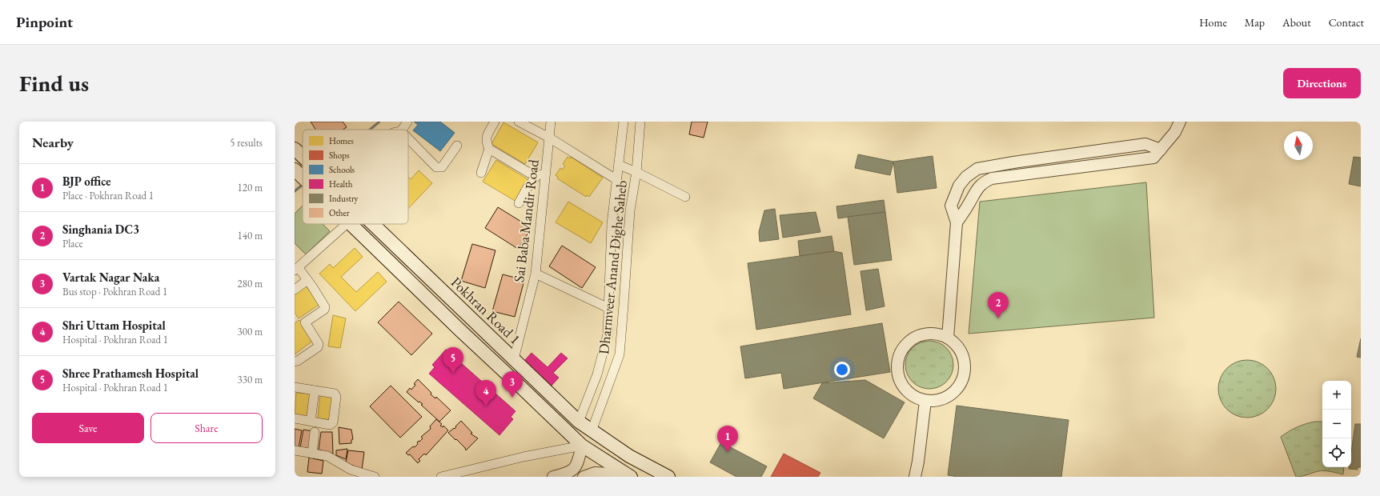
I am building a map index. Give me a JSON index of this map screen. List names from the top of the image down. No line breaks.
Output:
{"streets":{"main road":["Pokhran Road 1"],"street":["Sai Baba Mandir Road","Dharmveer Anand Dighe Saheb"]},"crossings":[["Sai Baba Mandir Road","Pokhran Road 1"],["Dharmveer Anand Dighe Saheb","Pokhran Road 1"]],"legend":["Homes","Shops","Schools","Health","Industry","Other"],"north":"top","page":{"header":"Pinpoint","nav":["Home","Map","About","Contact"],"buttons":["Directions",["Save","Share"]],"title":"Find us","heading":["Nearby","5 results"],"list":[{"mark":"1","name":"BJP office","note":"Place · Pokhran Road 1","value":"120 m"},{"mark":"2","name":"Singhania DC3","note":"Place","value":"140 m"},{"mark":"3","name":"Vartak Nagar Naka","note":"Bus stop · Pokhran Road 1","value":"280 m"},{"mark":"4","name":"Shri Uttam Hospital","note":"Hospital · Pokhran Road 1","value":"300 m"},{"mark":"5","name":"Shree Prathamesh Hospital","note":"Hospital · Pokhran Road 1","value":"330 m"}],"pins":["2","5","3","4","1"],"map_buttons":["+","−"]}}
